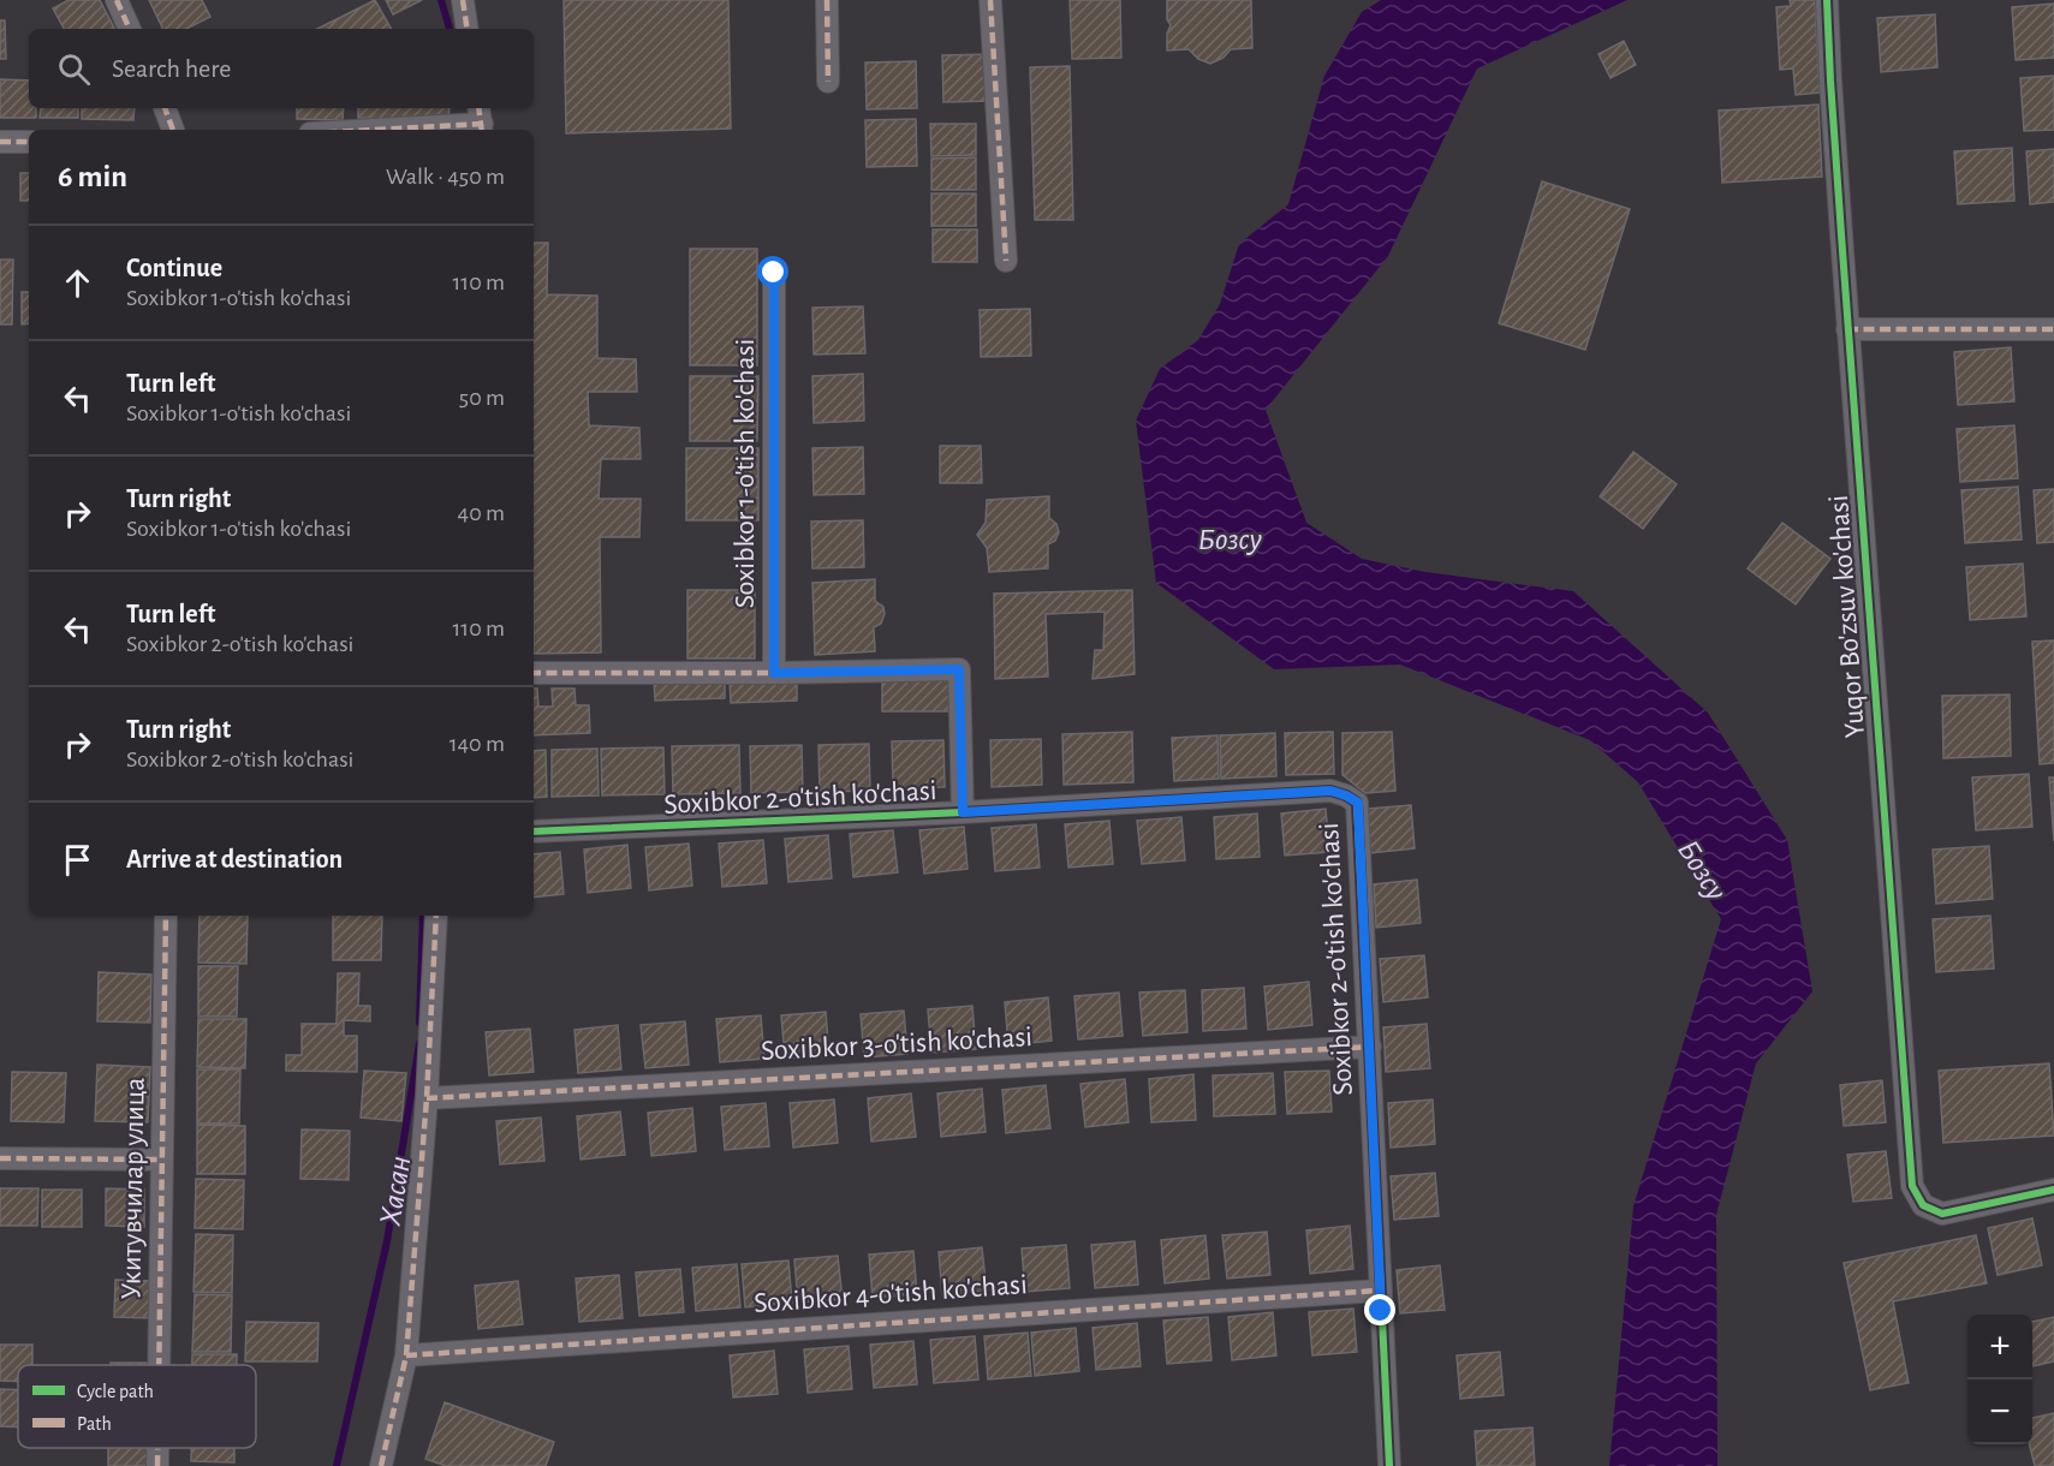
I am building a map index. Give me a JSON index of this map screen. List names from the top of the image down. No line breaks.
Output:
{"streets":{"street":["Soxibkor 1-o'tish ko'chasi","Yuqor Bo'zsuv ko'chasi","Soxibkor 2-o'tish ko'chasi","Soxibkor 3-o'tish ko'chasi","Укитувчилар улица","Soxibkor 4-o'tish ko'chasi"]},"crossings":[["Soxibkor 2-o'tish ko'chasi","Soxibkor 3-o'tish ko'chasi"],["Soxibkor 2-o'tish ko'chasi","Soxibkor 4-o'tish ko'chasi"]],"water":["Бозсу","Хасан"],"legend":["Cycle path","Path"],"page":{"search":"Search here","heading":["6 min","Walk · 450 m"],"list":[["Continue","Soxibkor 1-o'tish ko'chasi","110 m"],["Turn left","Soxibkor 1-o'tish ko'chasi","50 m"],["Turn right","Soxibkor 1-o'tish ko'chasi","40 m"],["Turn left","Soxibkor 2-o'tish ko'chasi","110 m"],["Turn right","Soxibkor 2-o'tish ko'chasi","140 m"],"Arrive at destination"],"map_buttons":["+","−"]}}
